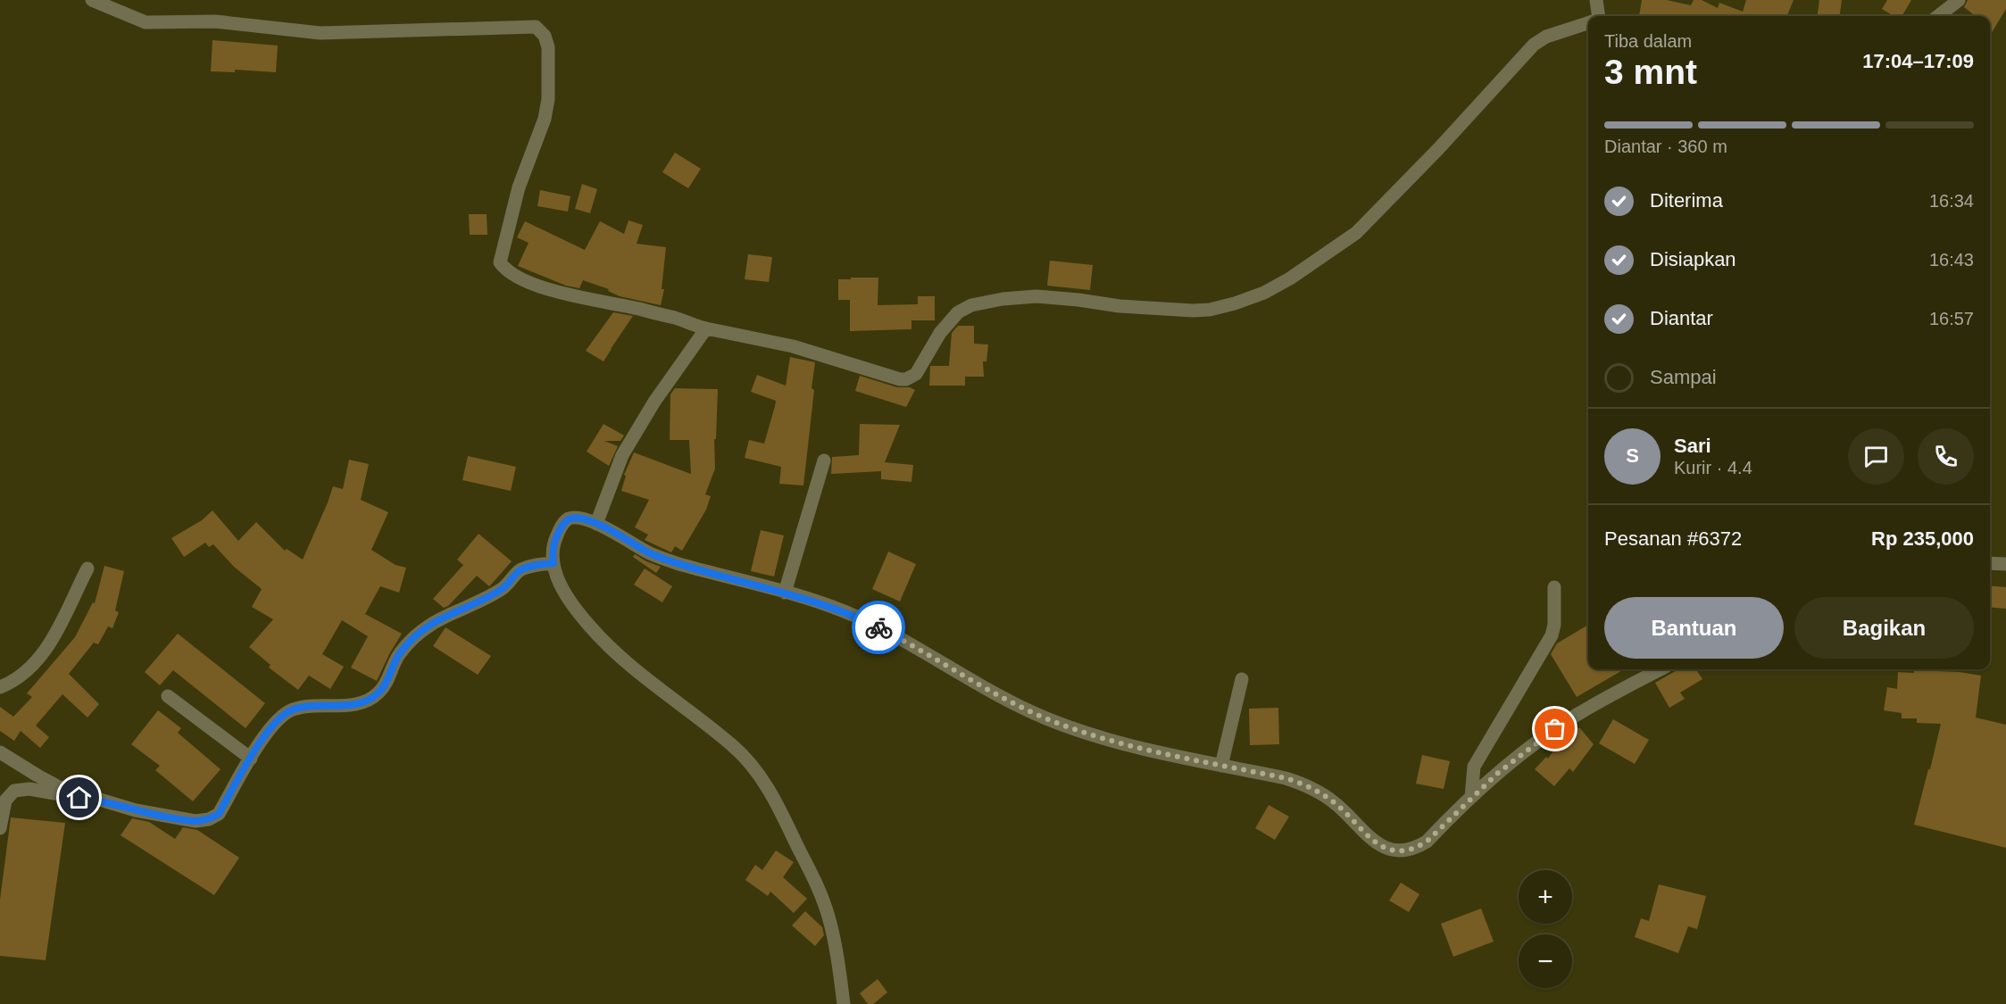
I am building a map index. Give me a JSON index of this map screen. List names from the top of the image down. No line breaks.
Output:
{"page":{"heading":["3 mnt","Tiba dalam","17:04–17:09"],"panel":["Sari","Kurir · 4.4","Pesanan #6372","Rp 235,000"],"bar":"Diantar · 360 m","list":[["Diterima","16:34"],["Disiapkan","16:43"],["Diantar","16:57"],"Sampai"],"round":"S","buttons":["Bantuan","Bagikan"],"map_buttons":["+","−"]}}
